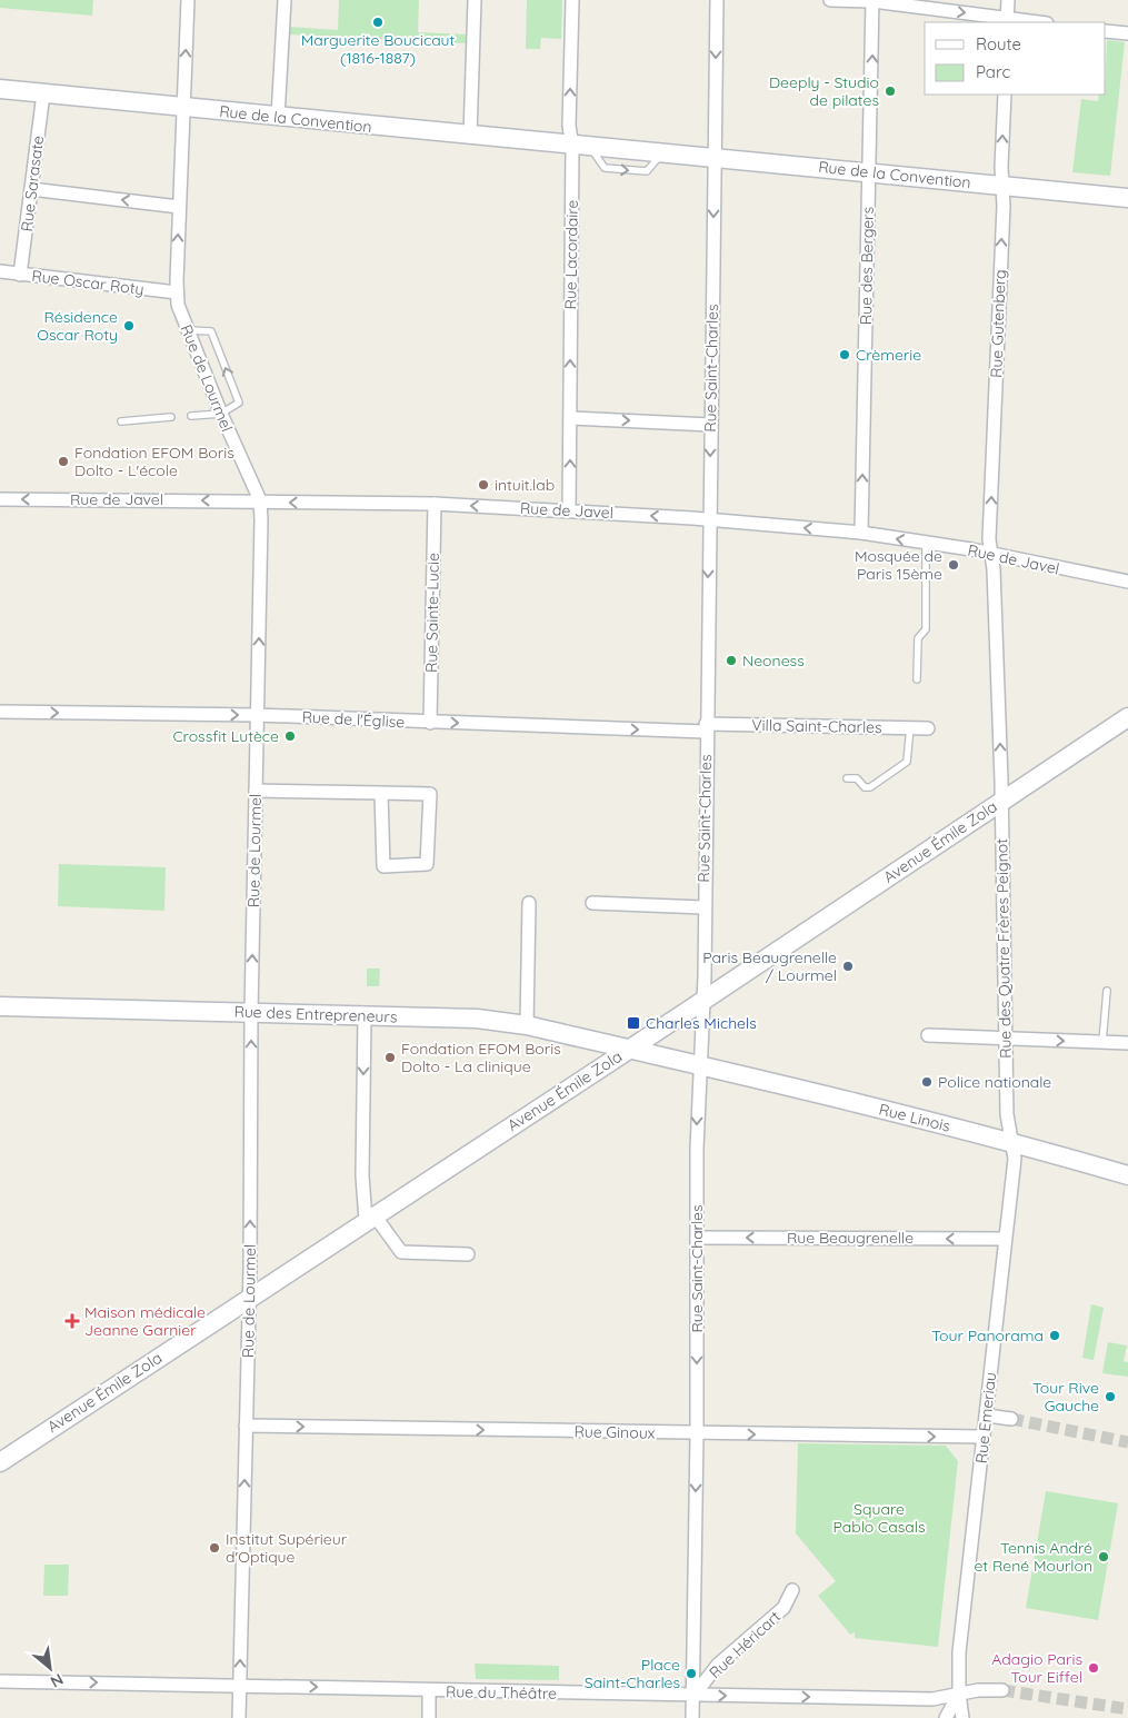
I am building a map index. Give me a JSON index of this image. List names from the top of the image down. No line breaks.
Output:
{"streets":{"main road":["Rue de la Convention","Avenue Émile Zola","Rue des Entrepreneurs","Rue Linois"],"street":["Rue Sarasate","Rue Lacordaire","Rue des Bergers","Rue Oscar Roty","Rue Gutenberg","Rue Saint-Charles","Rue de Lourmel","Rue de Javel","Rue Sainte-Lucie","Rue de l'Église","Villa Saint-Charles","Rue des Quatre Frères Peignot","Rue Beaugrenelle","Rue Emeriau","Rue Ginoux","Rue Héricart","Rue du Théâtre"]},"crossings":[["Rue de la Convention","Rue Sarasate"],["Rue de la Convention","Rue Lacordaire"],["Rue de la Convention","Rue des Bergers"],["Rue de la Convention","Rue Gutenberg"],["Rue de la Convention","Rue Saint-Charles"],["Rue de la Convention","Rue de Lourmel"],["Rue Sarasate","Rue Oscar Roty"],["Rue Lacordaire","Rue de Javel"],["Rue des Bergers","Rue de Javel"],["Rue Oscar Roty","Rue de Lourmel"],["Rue Gutenberg","Rue de Javel"],["Rue Gutenberg","Rue des Quatre Frères Peignot"],["Rue Saint-Charles","Rue de Javel"],["Rue Saint-Charles","Rue de l'Église"],["Rue Saint-Charles","Villa Saint-Charles"],["Rue Saint-Charles","Avenue Émile Zola"],["Rue Saint-Charles","Rue Linois"],["Rue Saint-Charles","Rue Beaugrenelle"],["Rue Saint-Charles","Rue Ginoux"],["Rue Saint-Charles","Rue Héricart"],["Rue Saint-Charles","Rue du Théâtre"],["Rue de Lourmel","Rue de Javel"],["Rue de Lourmel","Rue de l'Église"],["Rue de Lourmel","Avenue Émile Zola"],["Rue de Lourmel","Rue des Entrepreneurs"],["Rue de Lourmel","Rue Ginoux"],["Rue de Lourmel","Rue du Théâtre"],["Rue de Javel","Rue Sainte-Lucie"],["Rue de Javel","Rue des Quatre Frères Peignot"],["Rue Sainte-Lucie","Rue de l'Église"],["Rue de l'Église","Villa Saint-Charles"],["Avenue Émile Zola","Rue des Quatre Frères Peignot"],["Avenue Émile Zola","Rue des Entrepreneurs"],["Avenue Émile Zola","Rue Linois"],["Rue des Quatre Frères Peignot","Rue Linois"],["Rue des Quatre Frères Peignot","Rue Emeriau"],["Rue des Entrepreneurs","Rue Linois"],["Rue Linois","Rue Emeriau"],["Rue Beaugrenelle","Rue Emeriau"],["Rue Emeriau","Rue Ginoux"],["Rue Emeriau","Rue du Théâtre"],["Rue Héricart","Rue du Théâtre"]],"one_way":["Rue Lacordaire","Rue des Bergers","Rue Gutenberg","Rue Saint-Charles","Rue de Lourmel","Rue de Javel","Rue de l'Église","Rue des Quatre Frères Peignot","Rue Beaugrenelle","Rue Ginoux","Rue du Théâtre"],"parks":["Square Pablo Casals"],"places":{"other":["Marguerite Boucicaut (1816-1887)","Deeply - Studio de pilates","Résidence Oscar Roty","Crèmerie","Fondation EFOM Boris Dolto - L'école","intuit.lab","Mosquée de Paris 15ème","Neoness","Crossfit Lutèce","Paris Beaugrenelle / Lourmel","Fondation EFOM Boris Dolto - La clinique","Police nationale","Tour Panorama","Tour Rive Gauche","Institut Supérieur d'Optique","Tennis André et René Mourlon","Adagio Paris Tour Eiffel","Place Saint-Charles"],"transit":["Charles Michels"],"health":["Maison médicale Jeanne Garnier"]},"legend":["Route","Parc"],"north":"bottom right"}
